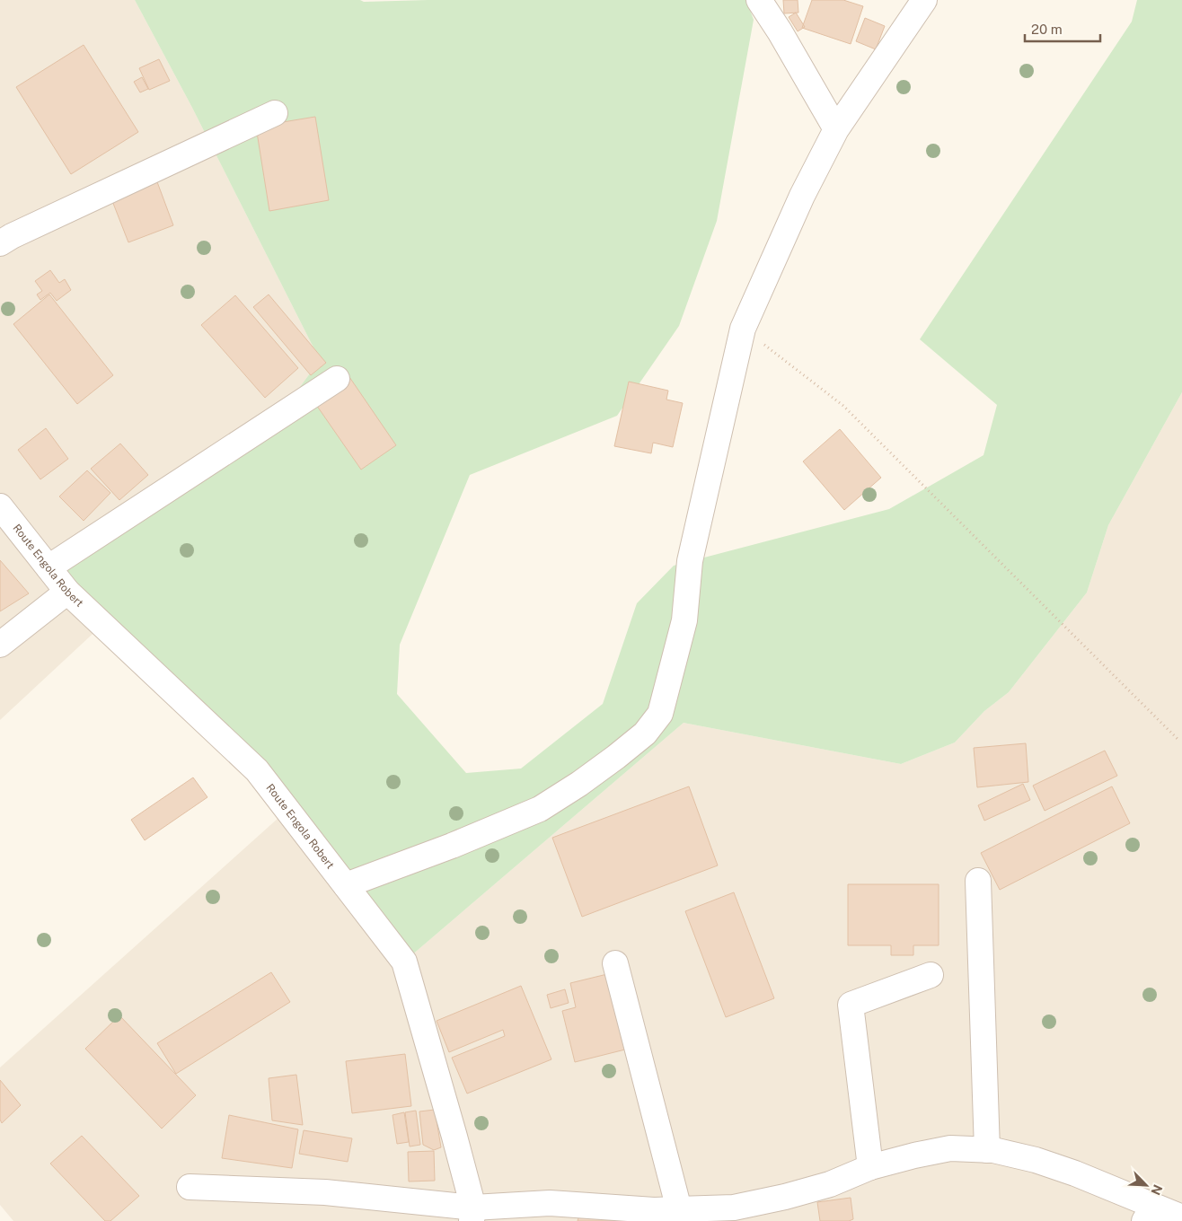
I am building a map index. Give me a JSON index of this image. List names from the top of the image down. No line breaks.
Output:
{"streets":{"street":["Route Engola Robert"]},"scale_bar":"20 m","north":"bottom right"}
